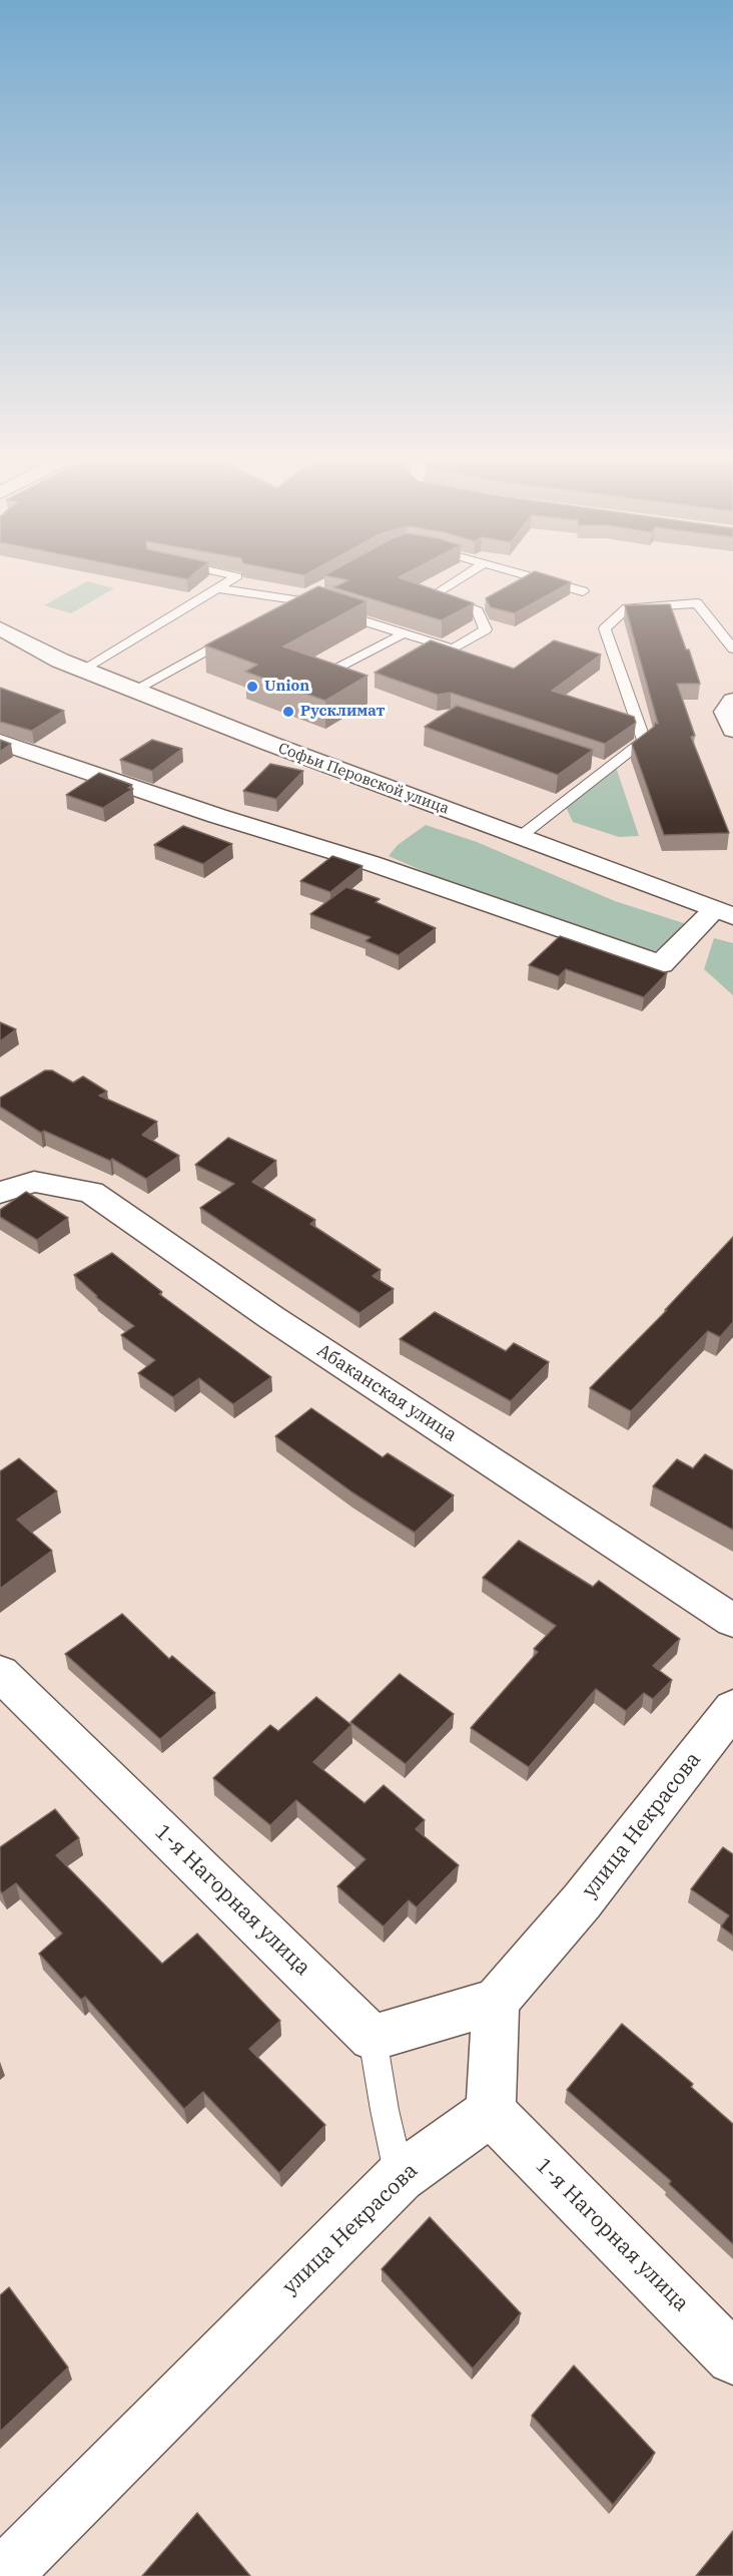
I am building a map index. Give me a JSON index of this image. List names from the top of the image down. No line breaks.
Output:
{"streets":{"street":["Софьи Перовской улица","Абаканская улица","улица Некрасова","1-я Нагорная улица"]},"crossings":[["улица Некрасова","1-я Нагорная улица"]],"places":["Union","Русклимат"]}
